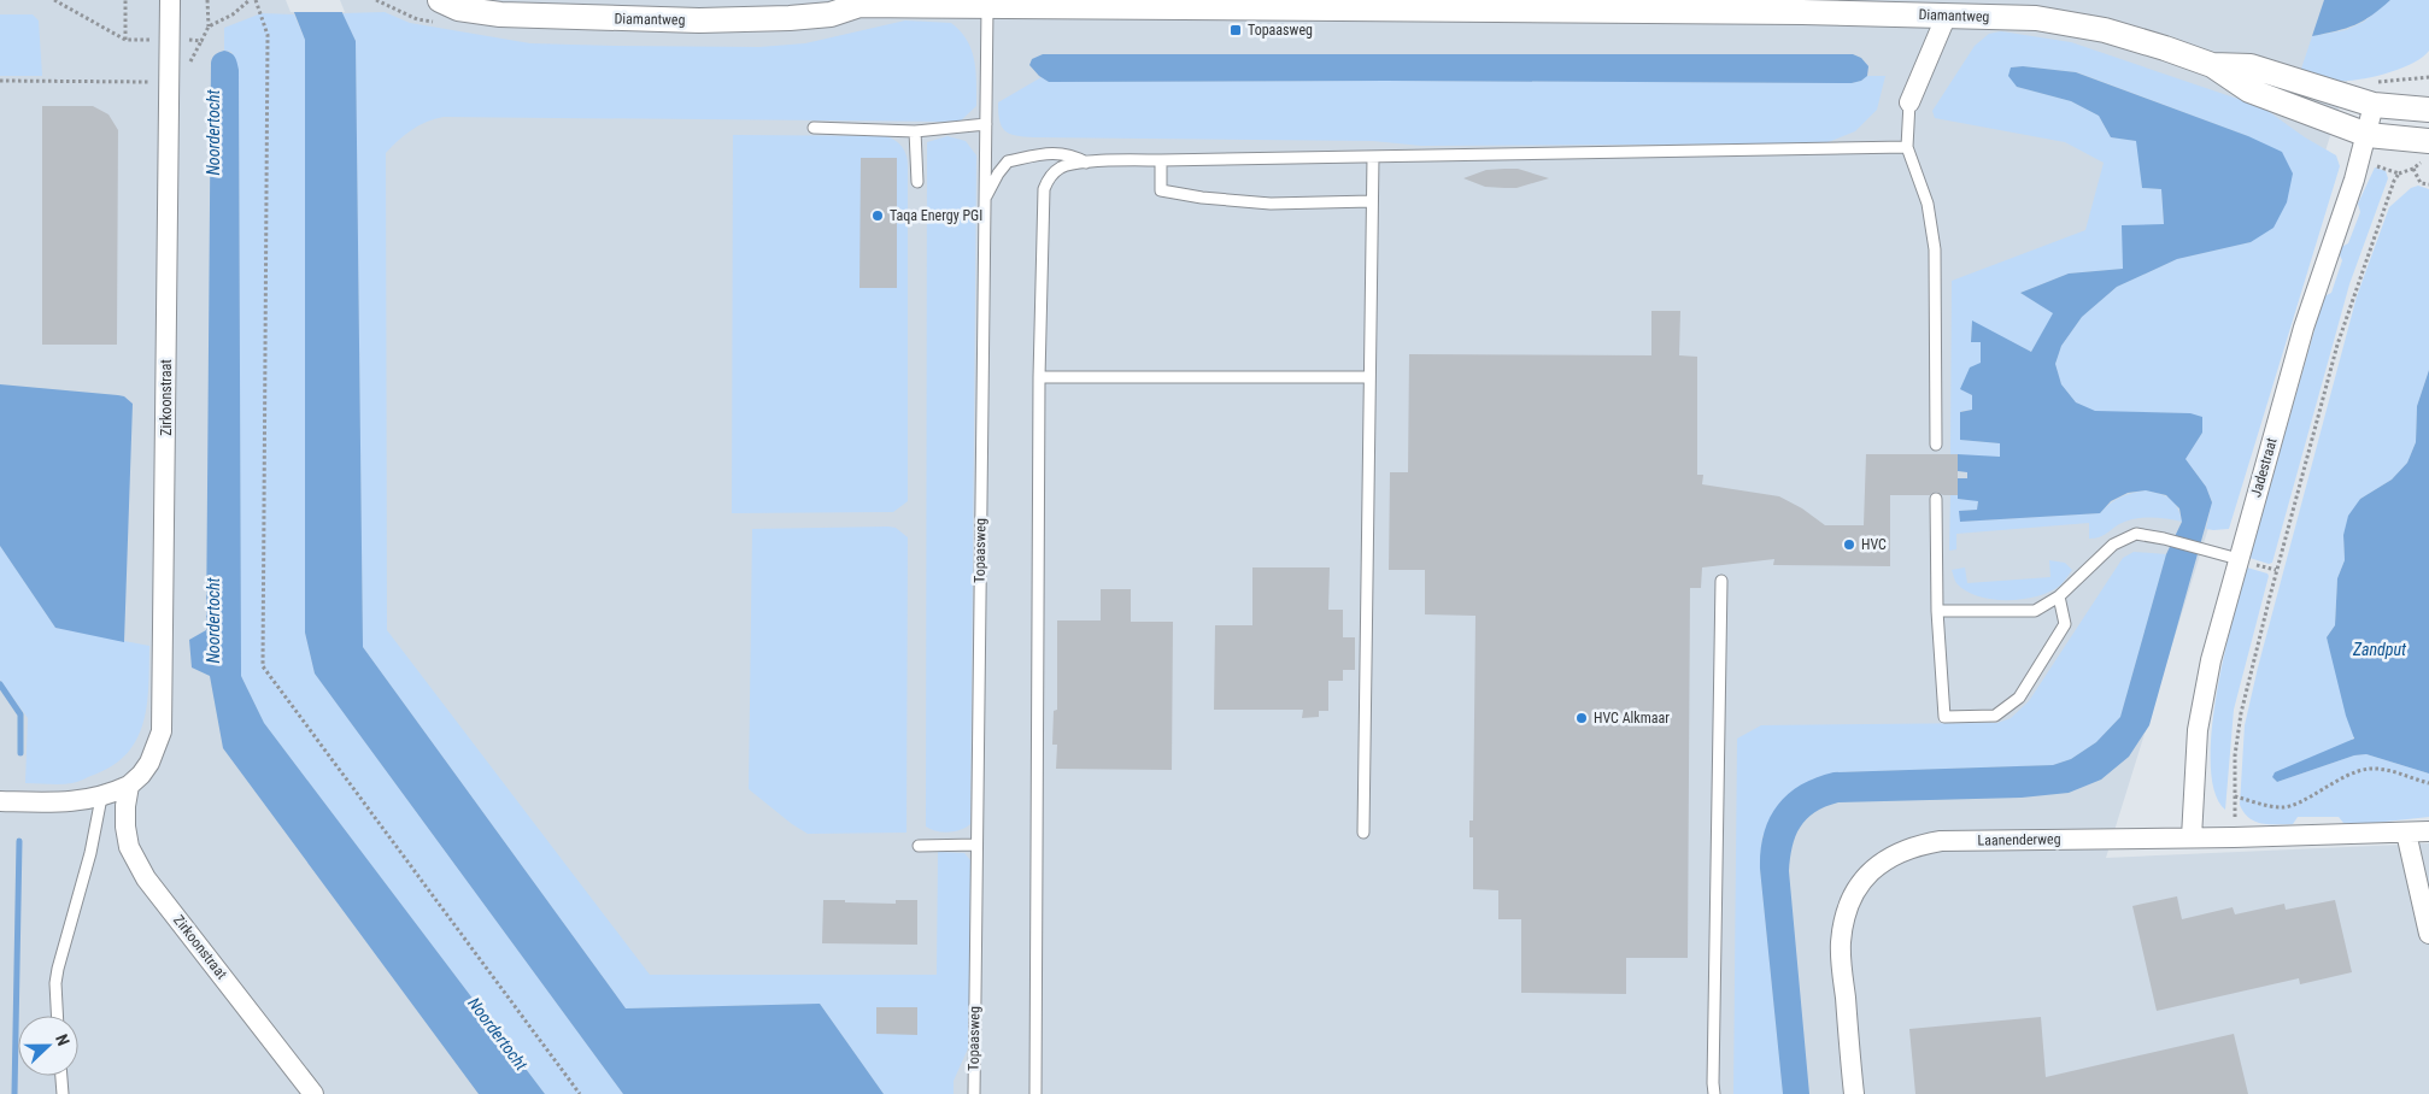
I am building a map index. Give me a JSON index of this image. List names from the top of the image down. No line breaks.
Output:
{"streets":{"street":["Diamantweg","Zirkoonstraat","Jadestraat","Laanenderweg"],"lane":["Topaasweg"]},"crossings":[["Diamantweg","Jadestraat"],["Diamantweg","Topaasweg"],["Jadestraat","Laanenderweg"]],"water":["Noordertocht","Zandput"],"places":{"transit":["Topaasweg"],"other":["Taqa Energy PGI","HVC","HVC Alkmaar"]},"north":"right"}
